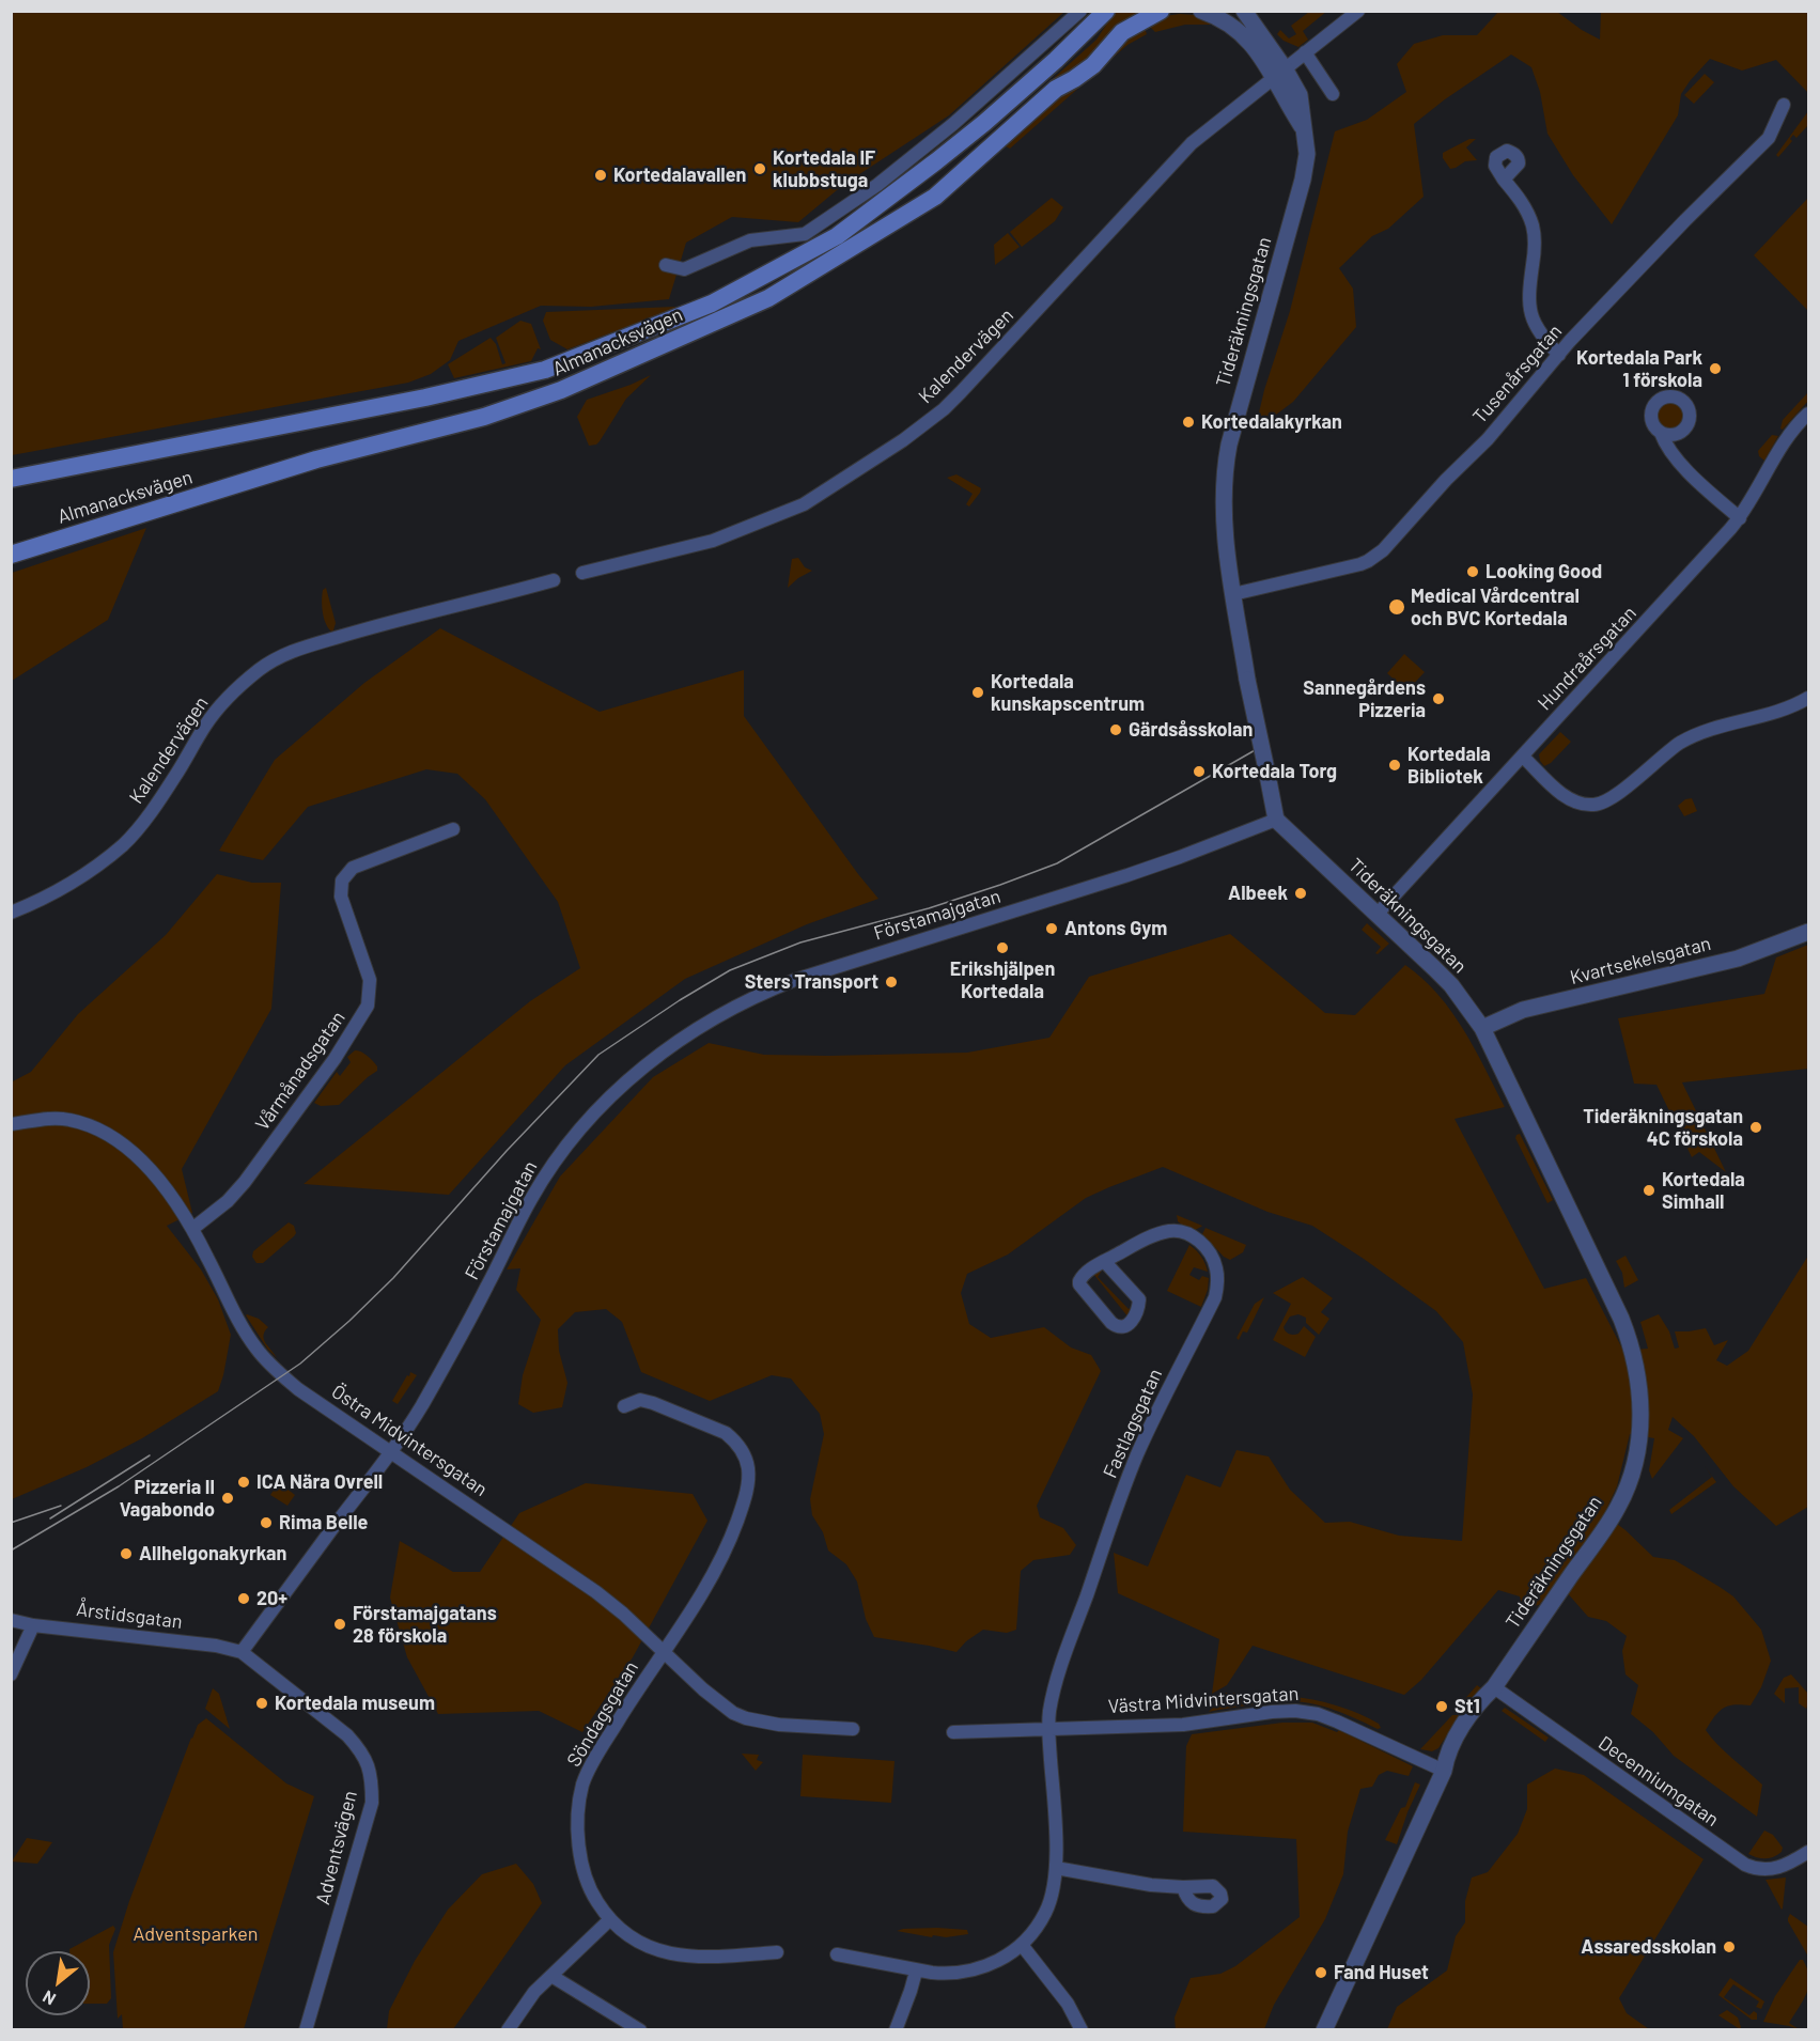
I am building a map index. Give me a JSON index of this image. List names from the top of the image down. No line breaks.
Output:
{"streets":{"main road":["Almanacksvägen"],"street":["Tideräkningsgatan","Kalendervägen","Tusenårsgatan","Hundraårsgatan","Förstamajgatan","Kvartsekelsgatan","Vårmånadsgatan","Fastlagsgatan","Östra Midvintersgatan","Årstidsgatan","Västra Midvintersgatan","Söndagsgatan","Decenniumgatan","Adventsvägen"]},"crossings":[["Tideräkningsgatan","Kalendervägen"],["Tideräkningsgatan","Tusenårsgatan"],["Tideräkningsgatan","Hundraårsgatan"],["Tideräkningsgatan","Förstamajgatan"],["Tideräkningsgatan","Kvartsekelsgatan"],["Tideräkningsgatan","Västra Midvintersgatan"],["Tideräkningsgatan","Decenniumgatan"],["Förstamajgatan","Östra Midvintersgatan"],["Förstamajgatan","Årstidsgatan"],["Förstamajgatan","Adventsvägen"],["Vårmånadsgatan","Östra Midvintersgatan"],["Fastlagsgatan","Västra Midvintersgatan"],["Östra Midvintersgatan","Söndagsgatan"],["Årstidsgatan","Adventsvägen"]],"parks":["Adventsparken"],"places":["Kortedala IF klubbstuga","Kortedalavallen","Kortedala Park 1 förskola","Kortedalakyrkan","Looking Good","Medical Vårdcentral och BVC Kortedala","Kortedala kunskapscentrum","Sannegårdens Pizzeria","Gärdsåsskolan","Kortedala Bibliotek","Kortedala Torg","Albeek","Antons Gym","Erikshjälpen Kortedala","Sters Transport","Tideräkningsgatan 4C förskola","Kortedala Simhall","ICA Nära Ovrell","Pizzeria Il Vagabondo","Rima Belle","Allhelgonakyrkan","20+","Förstamajgatans 28 förskola","Kortedala museum","St1","Assaredsskolan","Fand Huset"],"north":"bottom left"}
